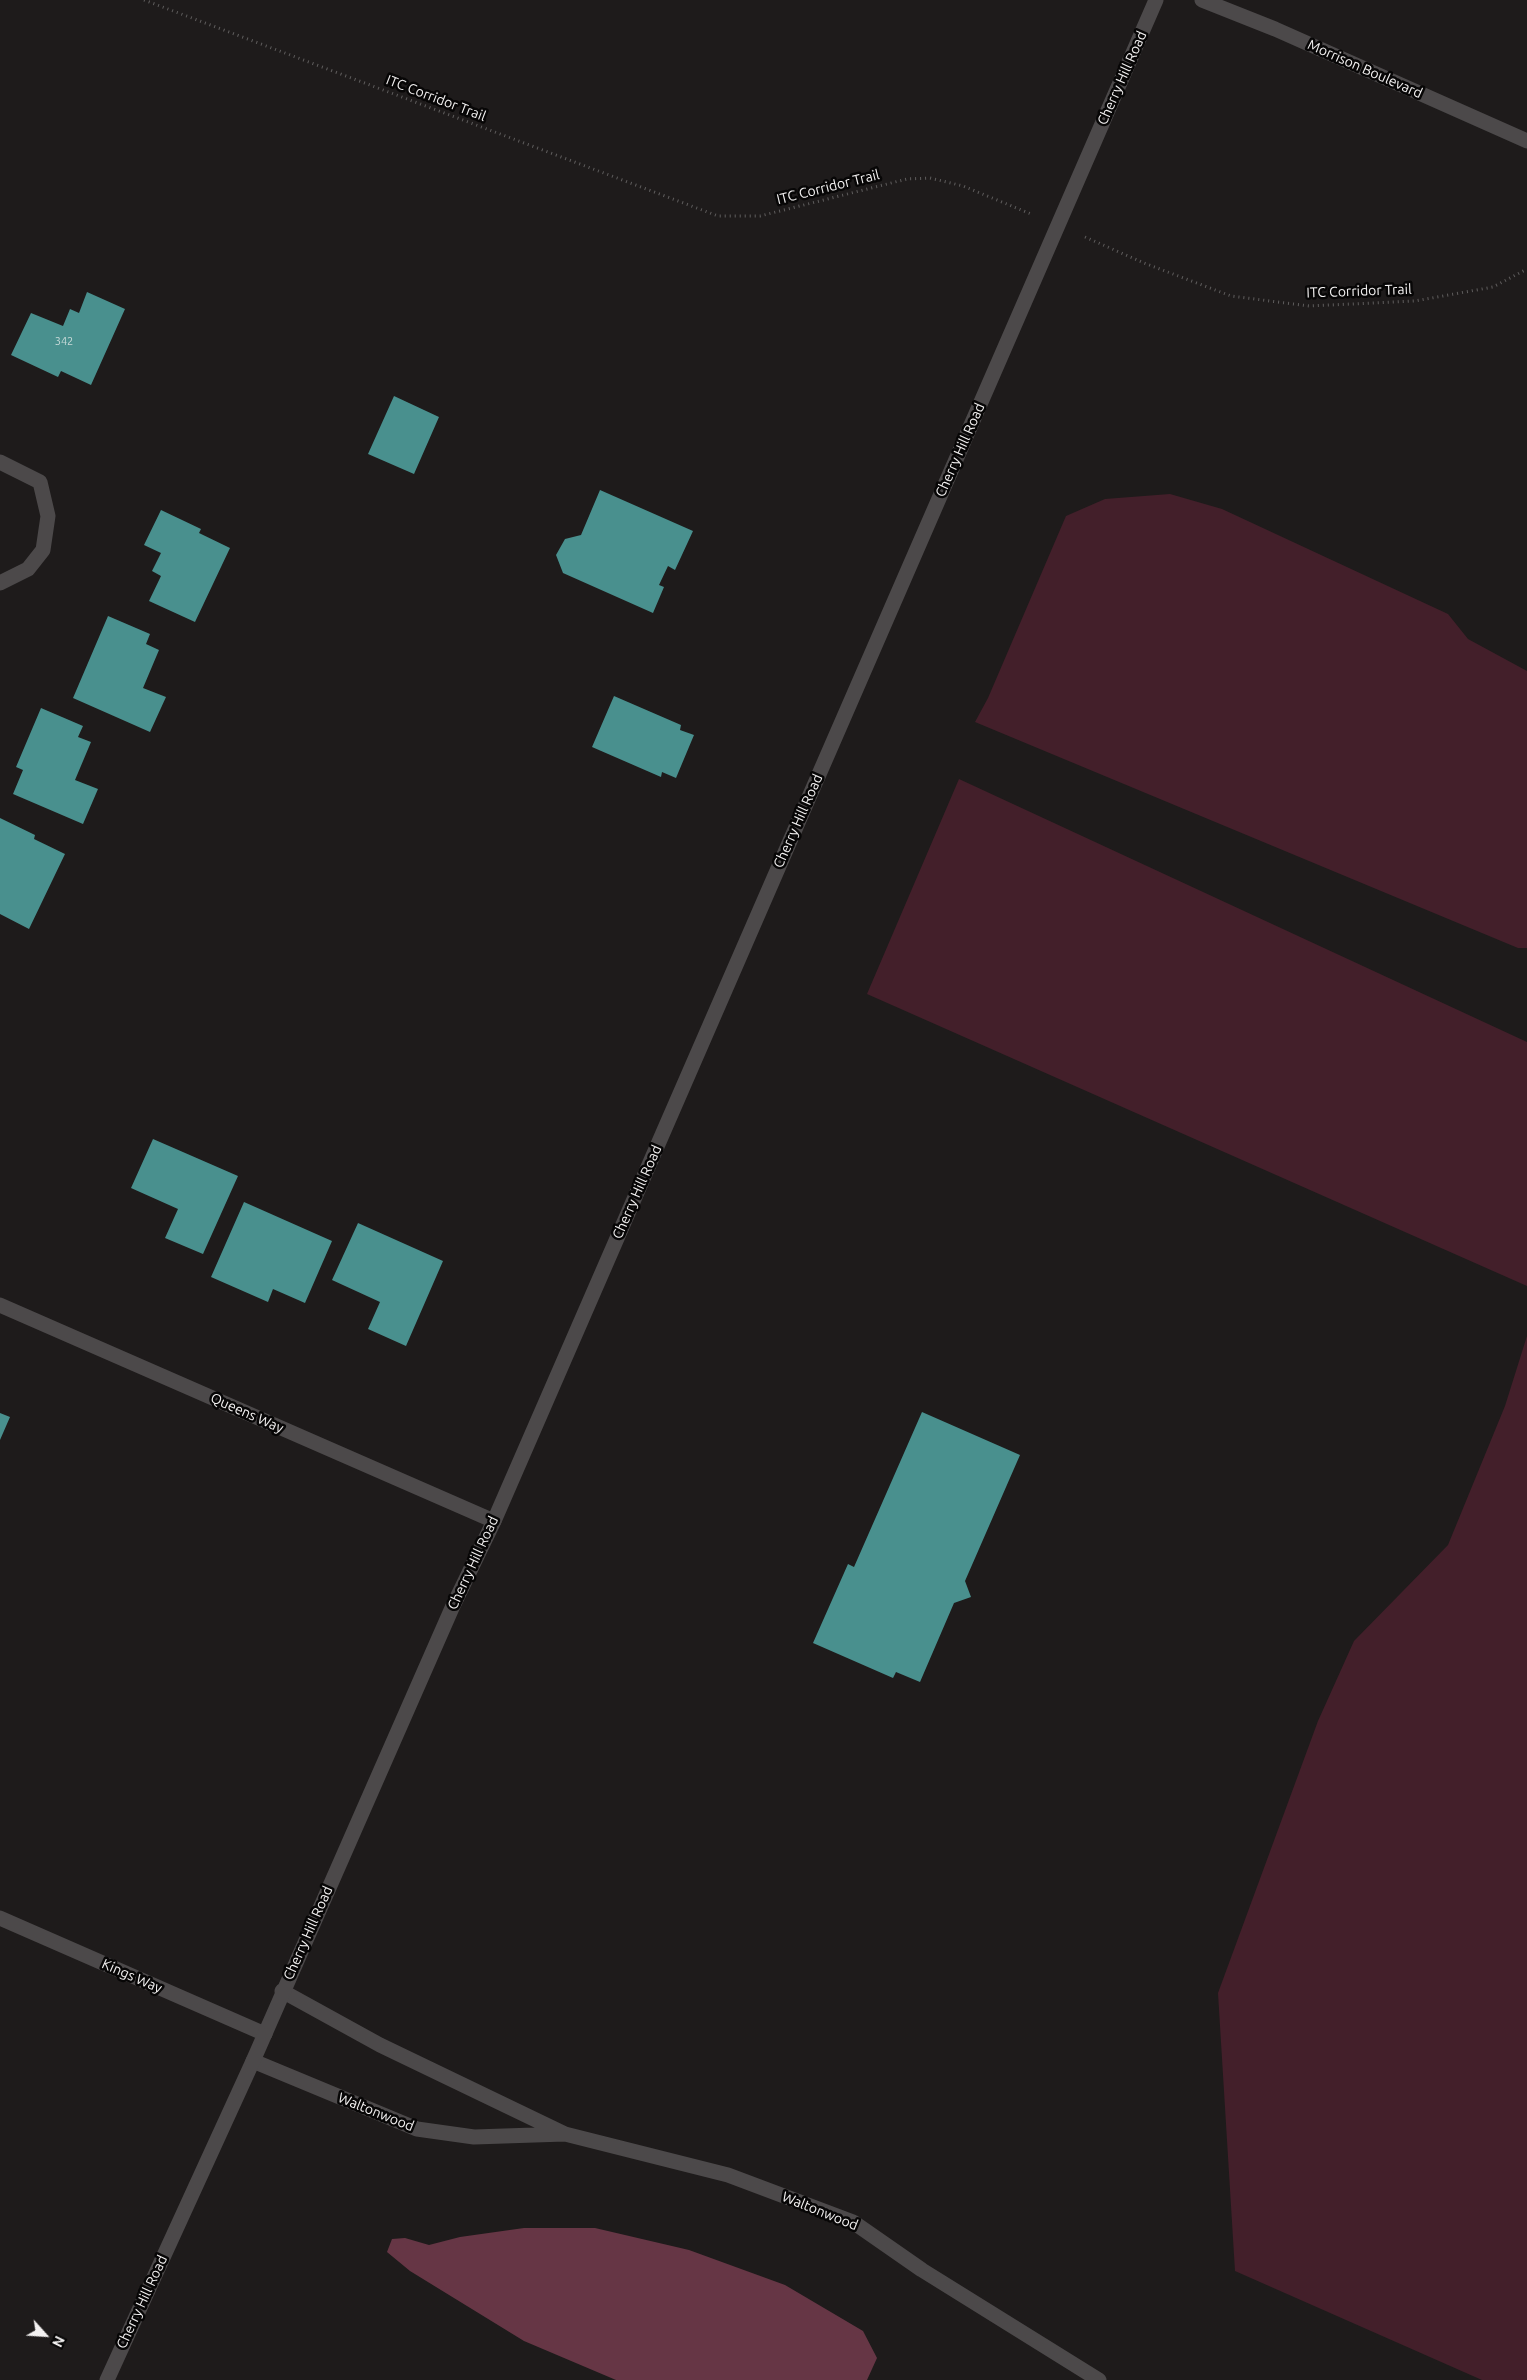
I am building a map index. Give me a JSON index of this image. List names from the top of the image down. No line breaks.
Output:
{"streets":{"main road":["Morrison Boulevard","Cherry Hill Road","Queens Way","Kings Way","Waltonwood"],"path":["ITC Corridor Trail"]},"crossings":[["Cherry Hill Road","ITC Corridor Trail"],["Cherry Hill Road","Queens Way"],["Cherry Hill Road","Kings Way"],["Cherry Hill Road","Waltonwood"]],"house_numbers":["342"],"north":"bottom right"}
